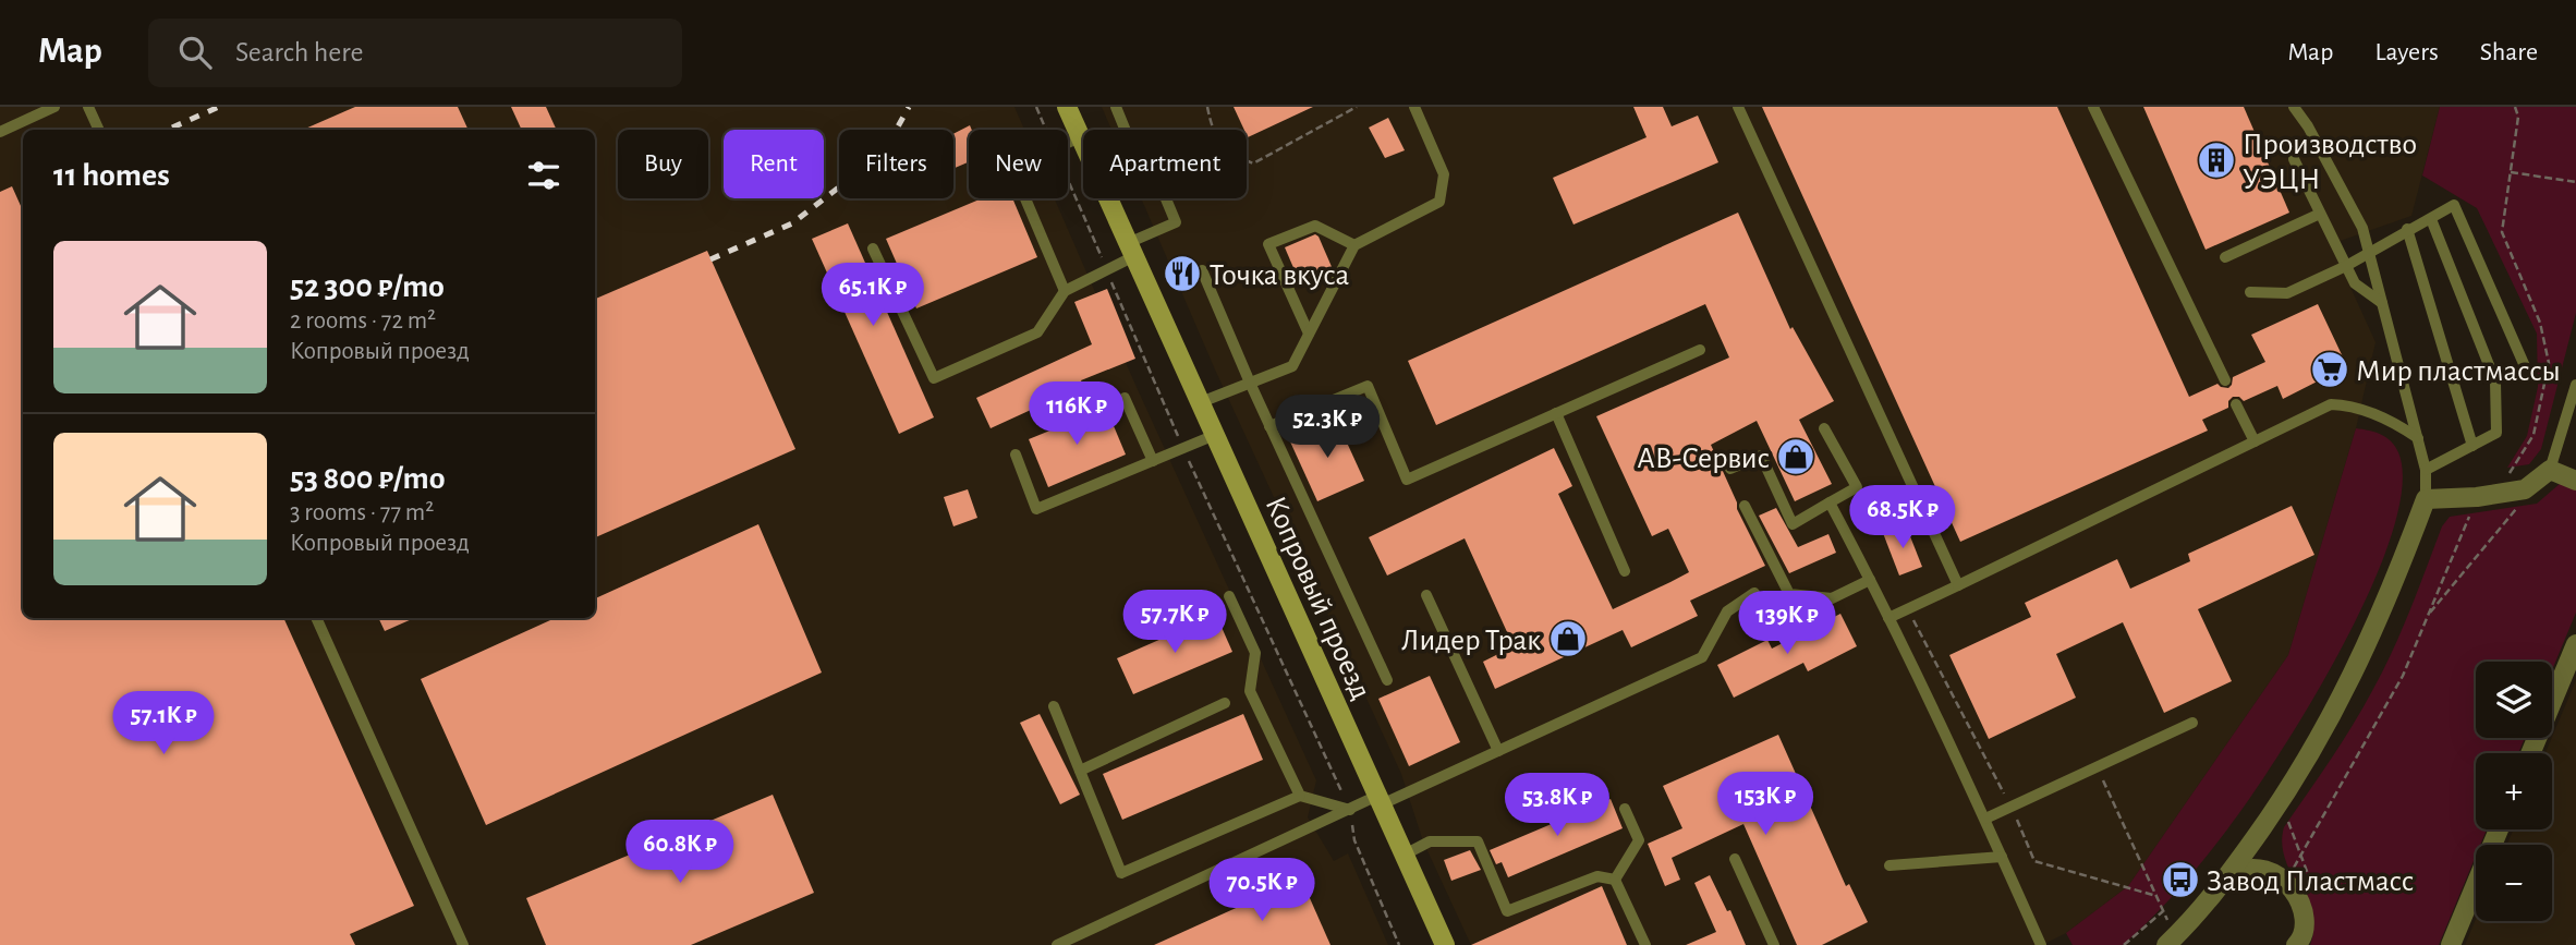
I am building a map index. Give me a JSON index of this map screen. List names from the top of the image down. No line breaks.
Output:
{"streets":{"main road":["Копровый проезд"]},"places":{"building":["Производство УЭЦН"],"restaurant":["Точка вкуса"],"supermarket":["Мир пластмассы"],"shop":["АВ-Сервис","Лидер Трак"],"bus stop":["Завод Пластмасс"]},"page":{"header":"Map","search":"Search here","nav":["Map","Layers","Share"],"chip":["Buy","Rent","Filters","New","Apartment"],"heading":"11 homes","list":[{"name":"52 300 ₽/mo","note":"2 rooms · 72 m² · Копровый проезд"},{"name":"53 800 ₽/mo","note":"3 rooms · 77 m² · Копровый проезд"}],"price":["65.1K ₽","116K ₽","52.3K ₽","68.5K ₽","57.7K ₽","139K ₽","57.1K ₽","153K ₽","53.8K ₽","60.8K ₽","70.5K ₽"],"map_buttons":["+","−"]}}
